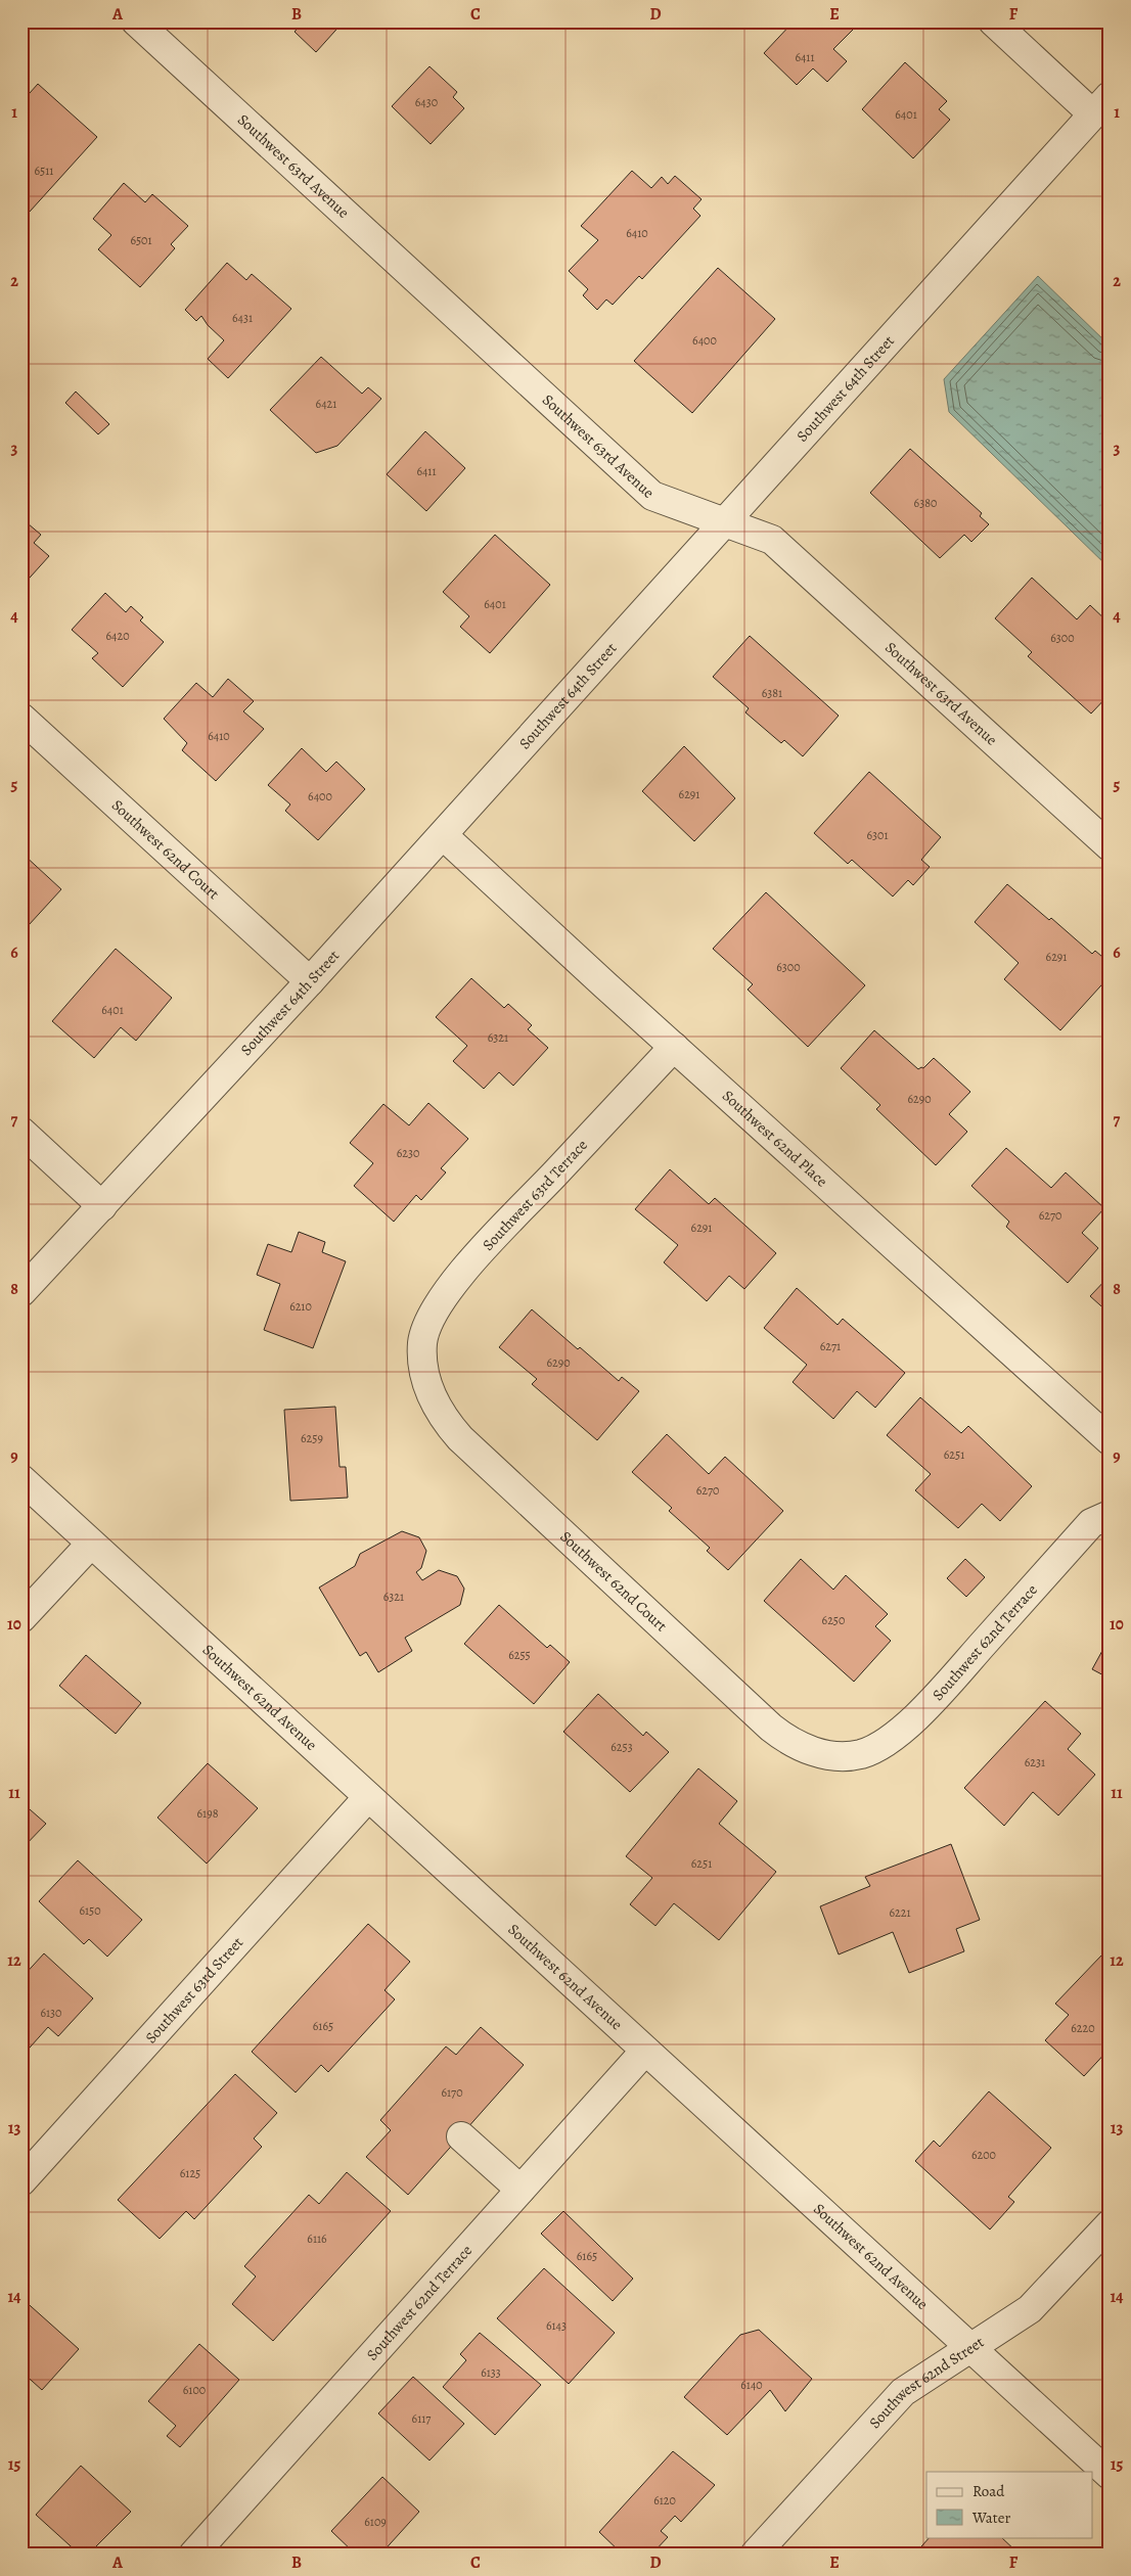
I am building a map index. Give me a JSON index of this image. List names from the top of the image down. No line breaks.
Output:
{"streets":{"street":["Southwest 63rd Avenue","Southwest 64th Street","Southwest 62nd Court","Southwest 62nd Place","Southwest 63rd Terrace","Southwest 62nd Terrace","Southwest 62nd Avenue","Southwest 63rd Street","Southwest 62nd Street"]},"crossings":[["Southwest 63rd Avenue","Southwest 64th Street"],["Southwest 64th Street","Southwest 62nd Court"],["Southwest 64th Street","Southwest 62nd Place"],["Southwest 62nd Court","Southwest 63rd Terrace"],["Southwest 62nd Court","Southwest 62nd Terrace"],["Southwest 62nd Place","Southwest 63rd Terrace"],["Southwest 62nd Terrace","Southwest 62nd Avenue"],["Southwest 62nd Avenue","Southwest 63rd Street"],["Southwest 62nd Avenue","Southwest 62nd Street"]],"house_numbers":["6411","6430","6401","6511","6410","6501","6431","6400","6421","6411","6380","6401","6420","6300","6381","6410","6291","6400","6301","6291","6300","6401","6321","6290","6230","6270","6291","6210","6271","6290","6259","6251","6270","6321","6250","6255","6253","6231","6198","6251","6150","6221","6130","6165","6220","6170","6200","6125","6116","6165","6143","6133","6140","6100","6117","6120","6109"],"legend":["Road","Water"],"grid":{"columns":["A","B","C","D","E","F"],"rows":["1","2","3","4","5","6","7","8","9","10","11","12","13","14","15"]}}
